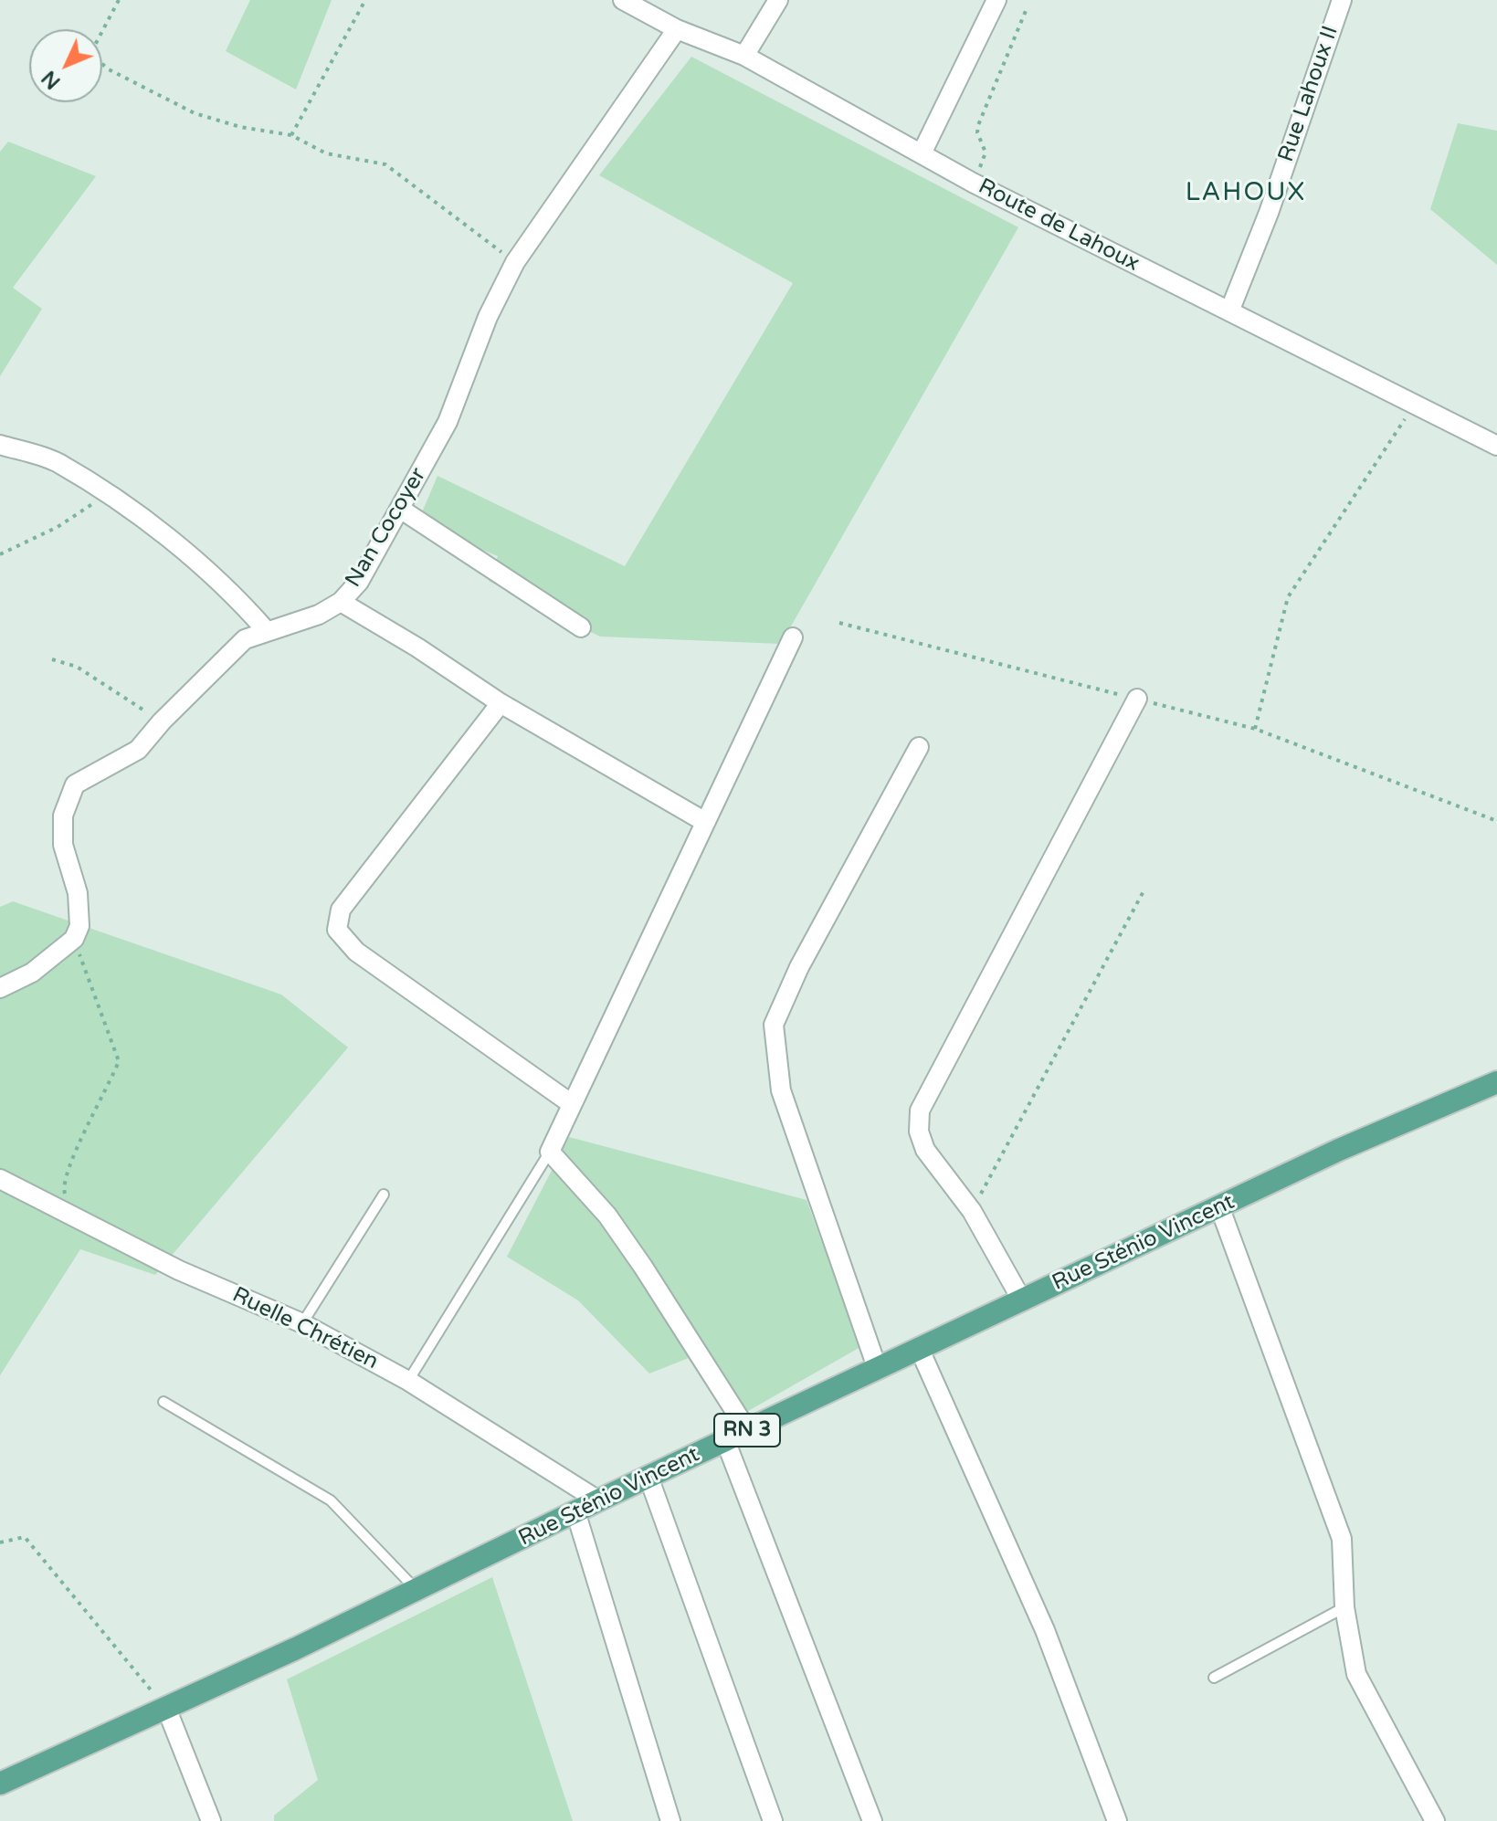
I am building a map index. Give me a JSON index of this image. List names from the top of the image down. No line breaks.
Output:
{"streets":{"main road":["Rue Sténio Vincent","RN 3"],"street":["Rue Lahoux II","Route de Lahoux","Nan Cocoyer","Ruelle Chrétien"]},"crossings":[["Rue Lahoux II","Route de Lahoux"],["Route de Lahoux","Nan Cocoyer"],["Rue Sténio Vincent","Ruelle Chrétien"]],"districts":["LAHOUX"],"north":"bottom left"}
